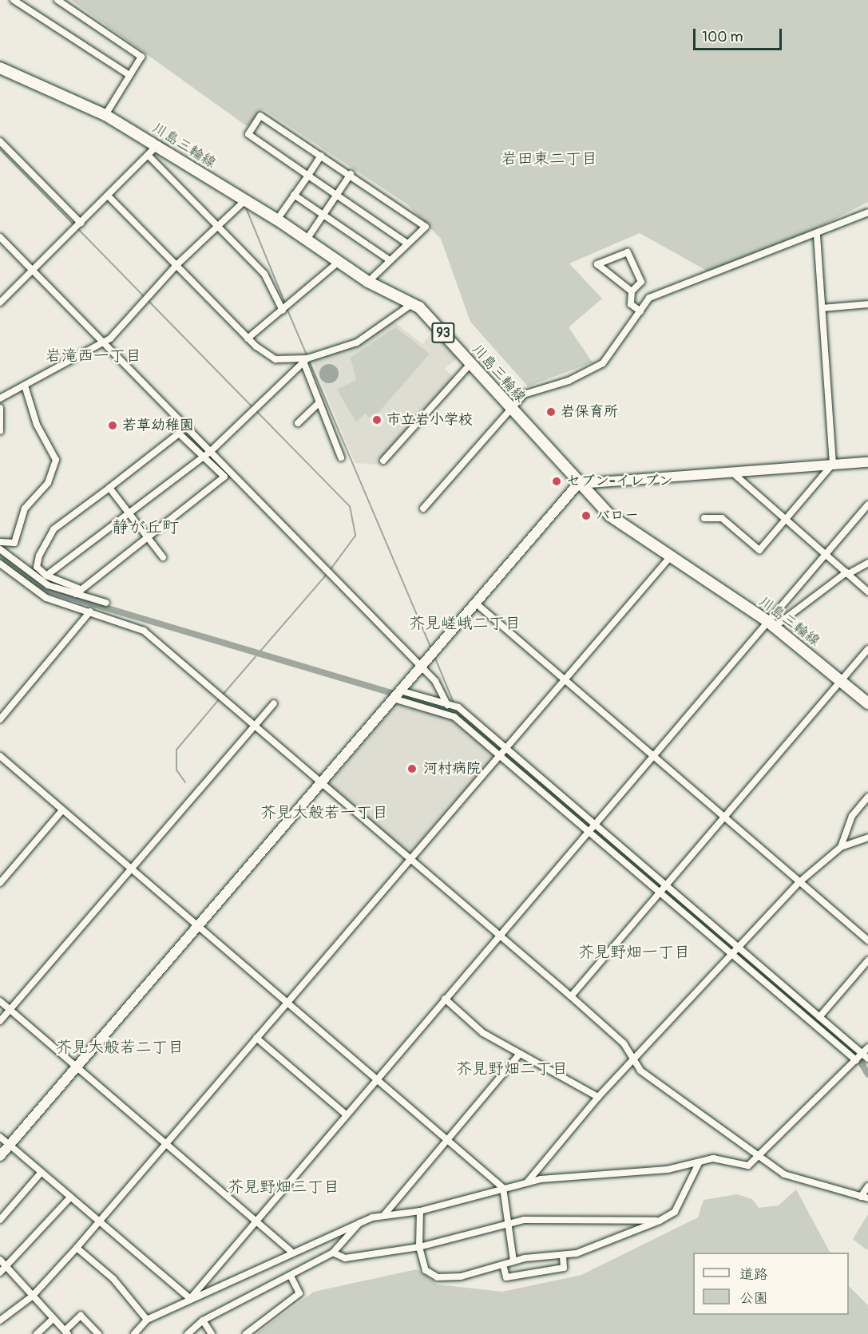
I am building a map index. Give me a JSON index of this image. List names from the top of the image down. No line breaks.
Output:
{"streets":{"main road":["川島三輪線","93"]},"districts":["岩田東二丁目","岩滝西一丁目","静が丘町","芥見嵯峨二丁目","芥見大般若一丁目","芥見野畑一丁目","芥見大般若二丁目","芥見野畑二丁目","芥見野畑三丁目"],"places":["岩保育所","市立岩小学校","若草幼稚園","セブン-イレブン","バロー","河村病院"],"legend":["道路","公園"],"scale_bar":"100 m"}
